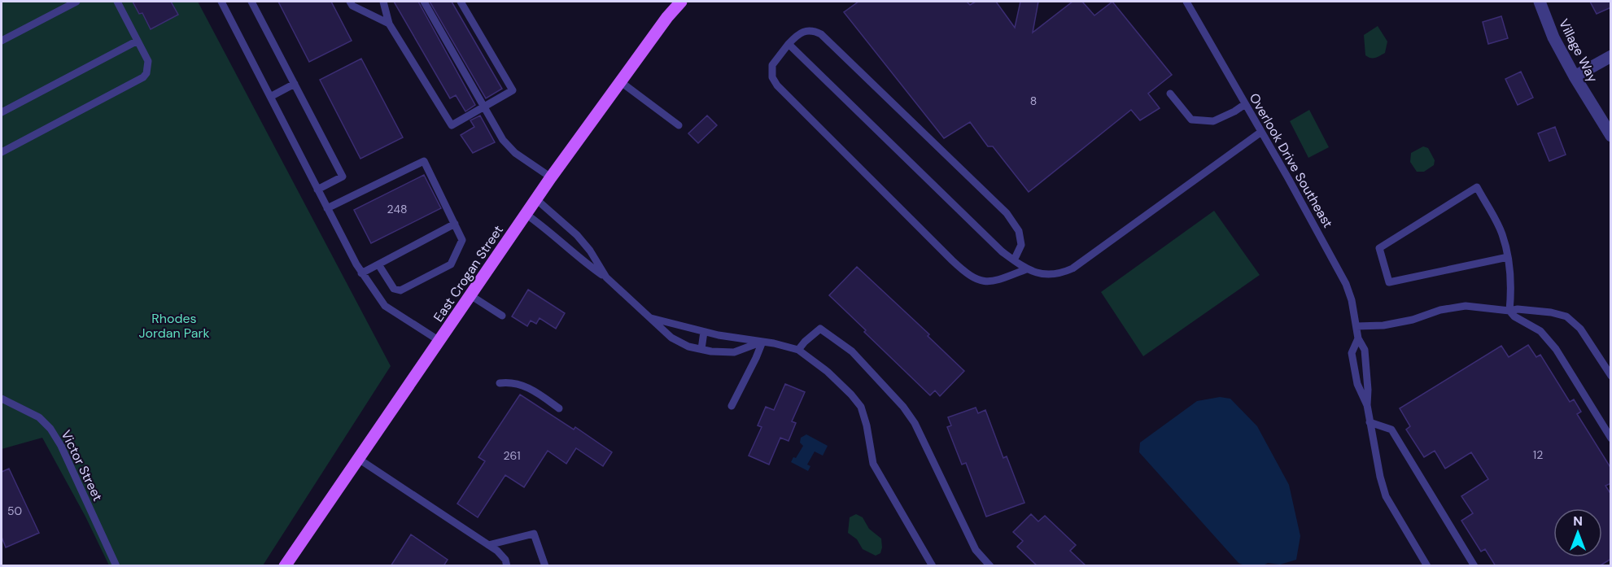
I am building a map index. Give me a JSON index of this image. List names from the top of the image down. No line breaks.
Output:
{"streets":{"main road":["East Crogan Street"],"street":["Village Way"],"lane":["Overlook Drive Southeast","Victor Street"]},"parks":["Rhodes Jordan Park"],"house_numbers":["8","248","12","261","50"],"north":"top"}
